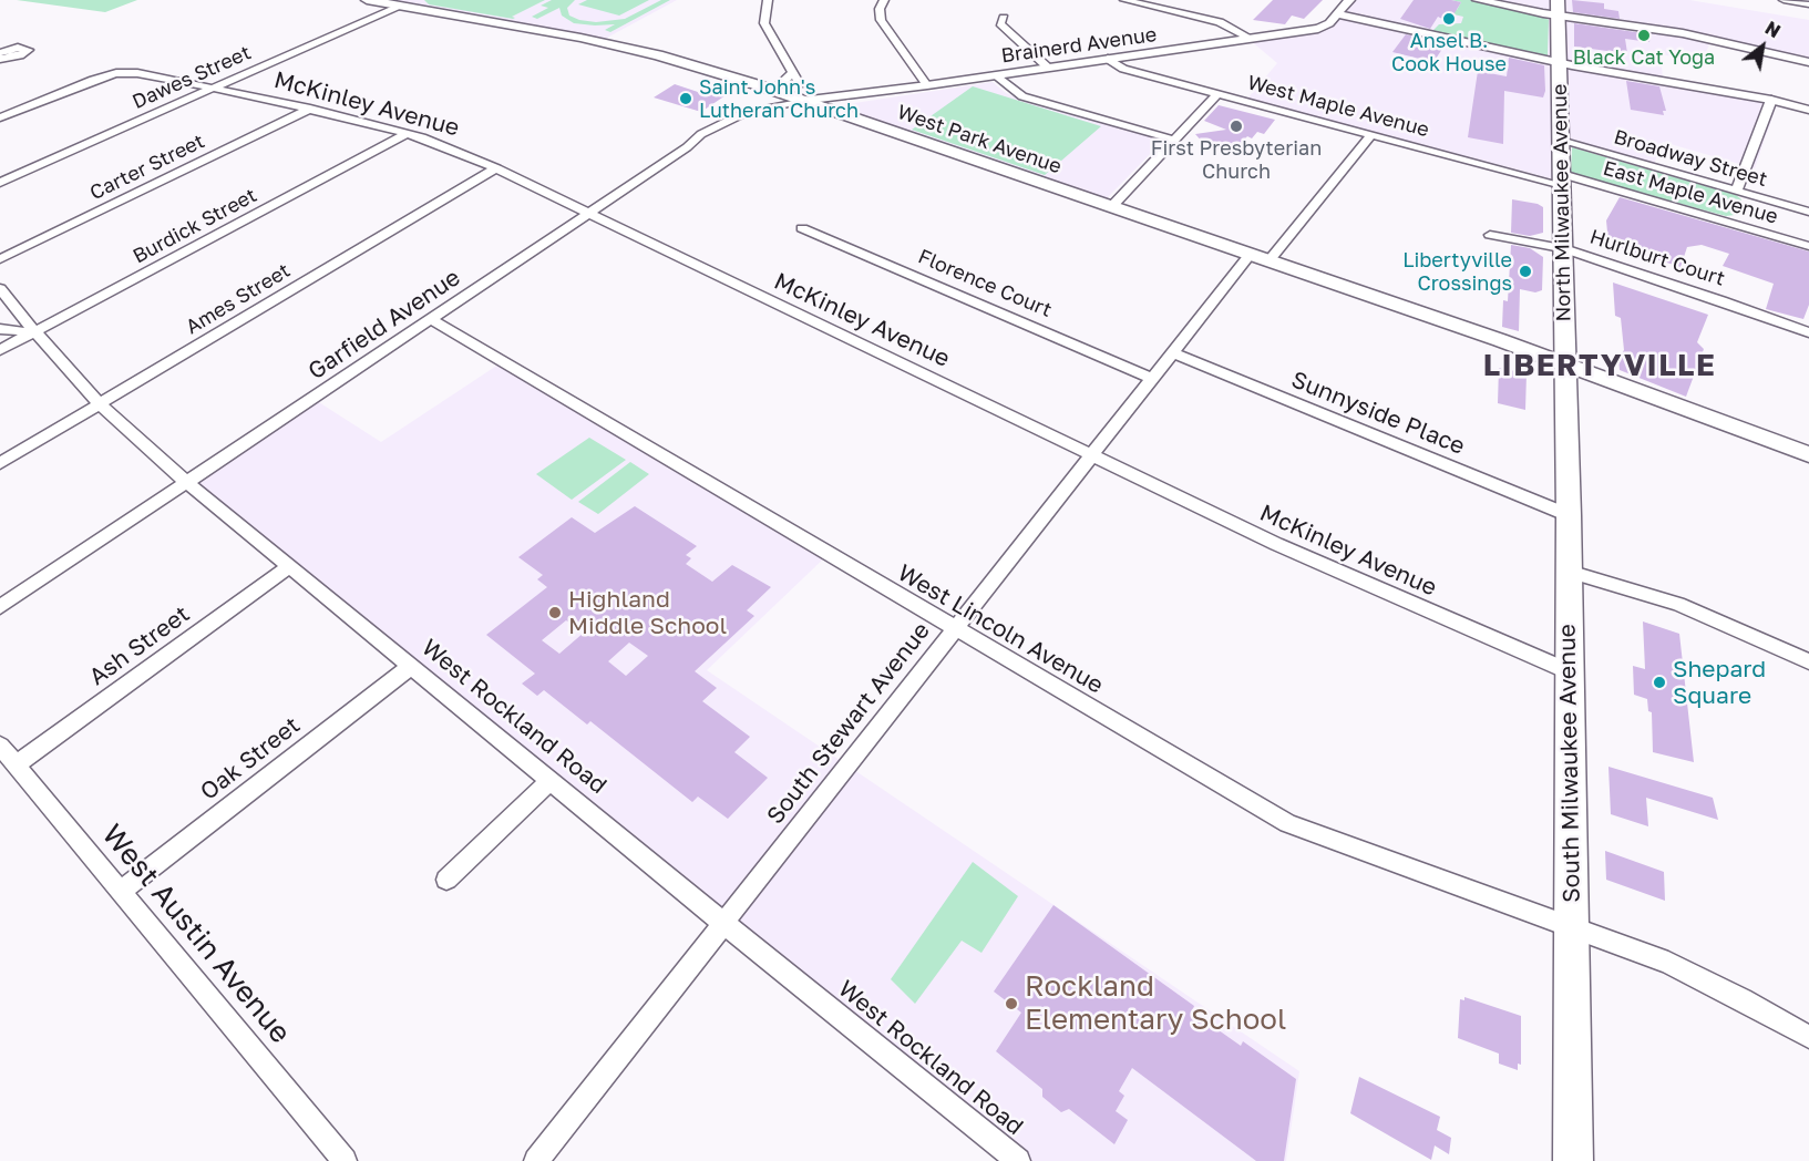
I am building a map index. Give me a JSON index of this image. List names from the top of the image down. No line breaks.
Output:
{"streets":{"main road":["West Park Avenue","North Milwaukee Avenue","South Milwaukee Avenue"],"street":["Brainerd Avenue","Dawes Street","McKinley Avenue","West Maple Avenue","Broadway Street","Carter Street","East Maple Avenue","Burdick Street","Hurlburt Court","Florence Court","Ames Street","Garfield Avenue","Sunnyside Place","West Lincoln Avenue","Ash Street","West Rockland Road","South Stewart Avenue","Oak Street","West Austin Avenue"]},"crossings":[["Brainerd Avenue","West Maple Avenue"],["Brainerd Avenue","West Park Avenue"],["Brainerd Avenue","Garfield Avenue"],["Dawes Street","McKinley Avenue"],["Dawes Street","West Park Avenue"],["McKinley Avenue","Carter Street"],["McKinley Avenue","Burdick Street"],["McKinley Avenue","Ames Street"],["McKinley Avenue","Garfield Avenue"],["McKinley Avenue","South Stewart Avenue"],["McKinley Avenue","South Milwaukee Avenue"],["West Maple Avenue","East Maple Avenue"],["West Maple Avenue","North Milwaukee Avenue"],["West Park Avenue","North Milwaukee Avenue"],["West Park Avenue","Garfield Avenue"],["West Park Avenue","South Stewart Avenue"],["West Park Avenue","South Milwaukee Avenue"],["Broadway Street","North Milwaukee Avenue"],["East Maple Avenue","North Milwaukee Avenue"],["North Milwaukee Avenue","Hurlburt Court"],["North Milwaukee Avenue","South Milwaukee Avenue"],["Burdick Street","West Rockland Road"],["Florence Court","South Stewart Avenue"],["Ames Street","West Rockland Road"],["Garfield Avenue","West Lincoln Avenue"],["Garfield Avenue","West Rockland Road"],["Sunnyside Place","South Stewart Avenue"],["Sunnyside Place","South Milwaukee Avenue"],["West Lincoln Avenue","South Stewart Avenue"],["West Lincoln Avenue","South Milwaukee Avenue"],["Ash Street","West Rockland Road"],["Ash Street","West Austin Avenue"],["West Rockland Road","South Stewart Avenue"],["West Rockland Road","Oak Street"],["Oak Street","West Austin Avenue"]],"districts":["LIBERTYVILLE"],"places":["Ansel B. Cook House","Black Cat Yoga","Saint John's Lutheran Church","First Presbyterian Church","Libertyville Crossings","Highland Middle School","Shepard Square","Rockland Elementary School"],"north":"top right"}
